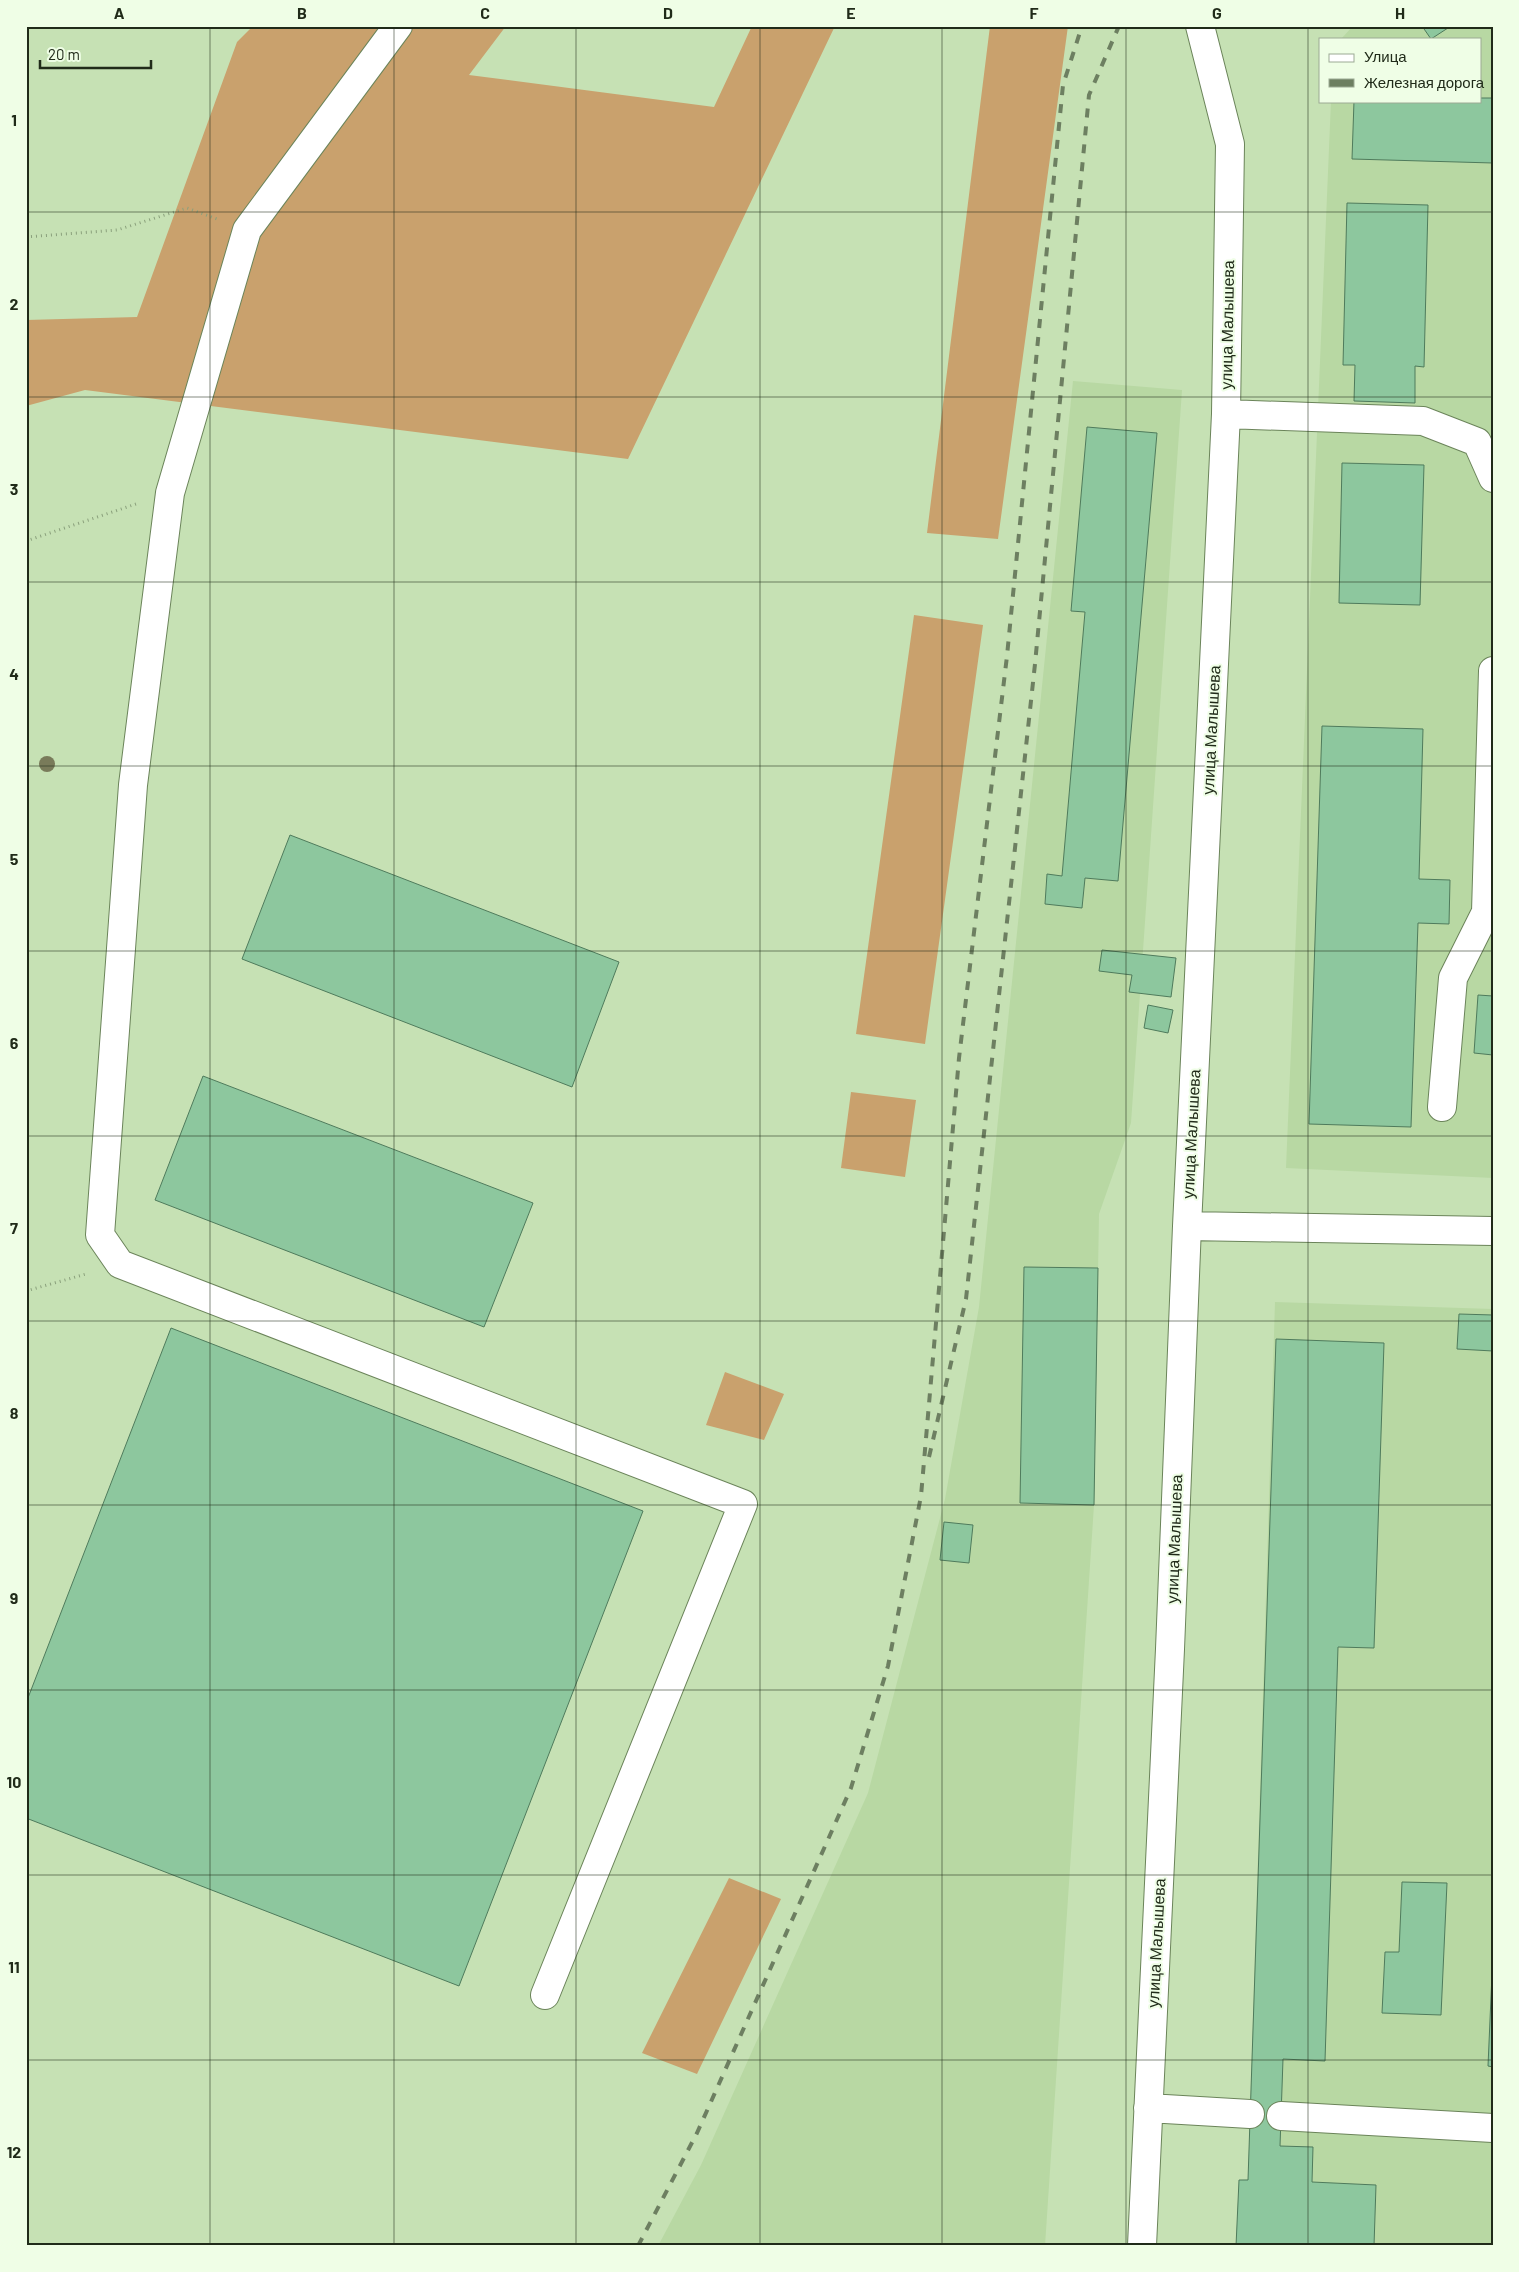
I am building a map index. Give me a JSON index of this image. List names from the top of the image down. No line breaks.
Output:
{"streets":{"street":["улица Малышева"]},"legend":["Улица","Железная дорога"],"scale_bar":"20 m","grid":{"columns":["A","B","C","D","E","F","G","H"],"rows":["1","2","3","4","5","6","7","8","9","10","11","12"]}}
